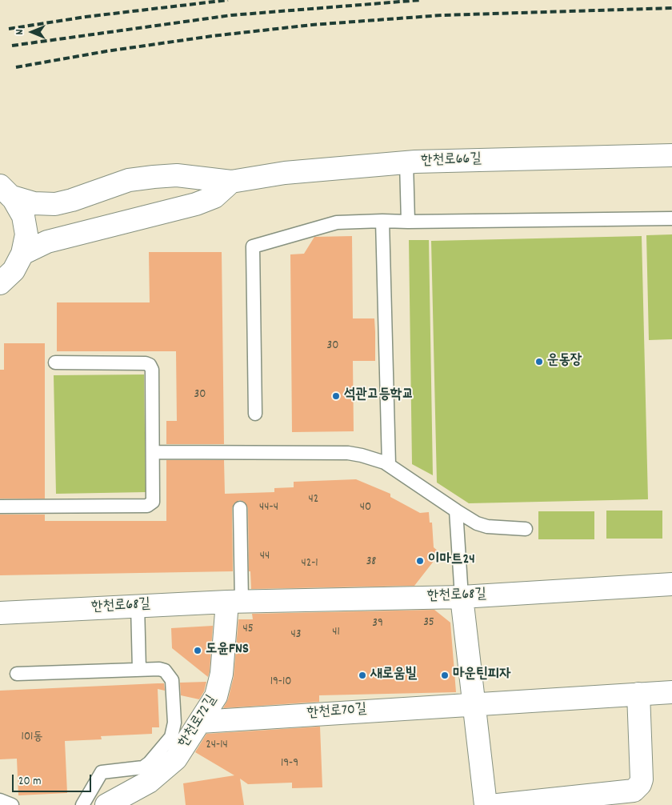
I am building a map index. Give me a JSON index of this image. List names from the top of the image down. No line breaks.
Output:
{"streets":{"street":["한천로66길","한천로68길","한천로70길","한천로72길"]},"crossings":[["한천로68길","한천로72길"],["한천로70길","한천로72길"]],"places":["운동장","석관고등학교","이마트24","도윤FNS","새로움빌","마운틴피자"],"house_numbers":["30","30","42","44-4","40","44","38","42-1","35","39","45","41","43","19-10","101동","24-14","19-9"],"scale_bar":"20 m","north":"left"}
